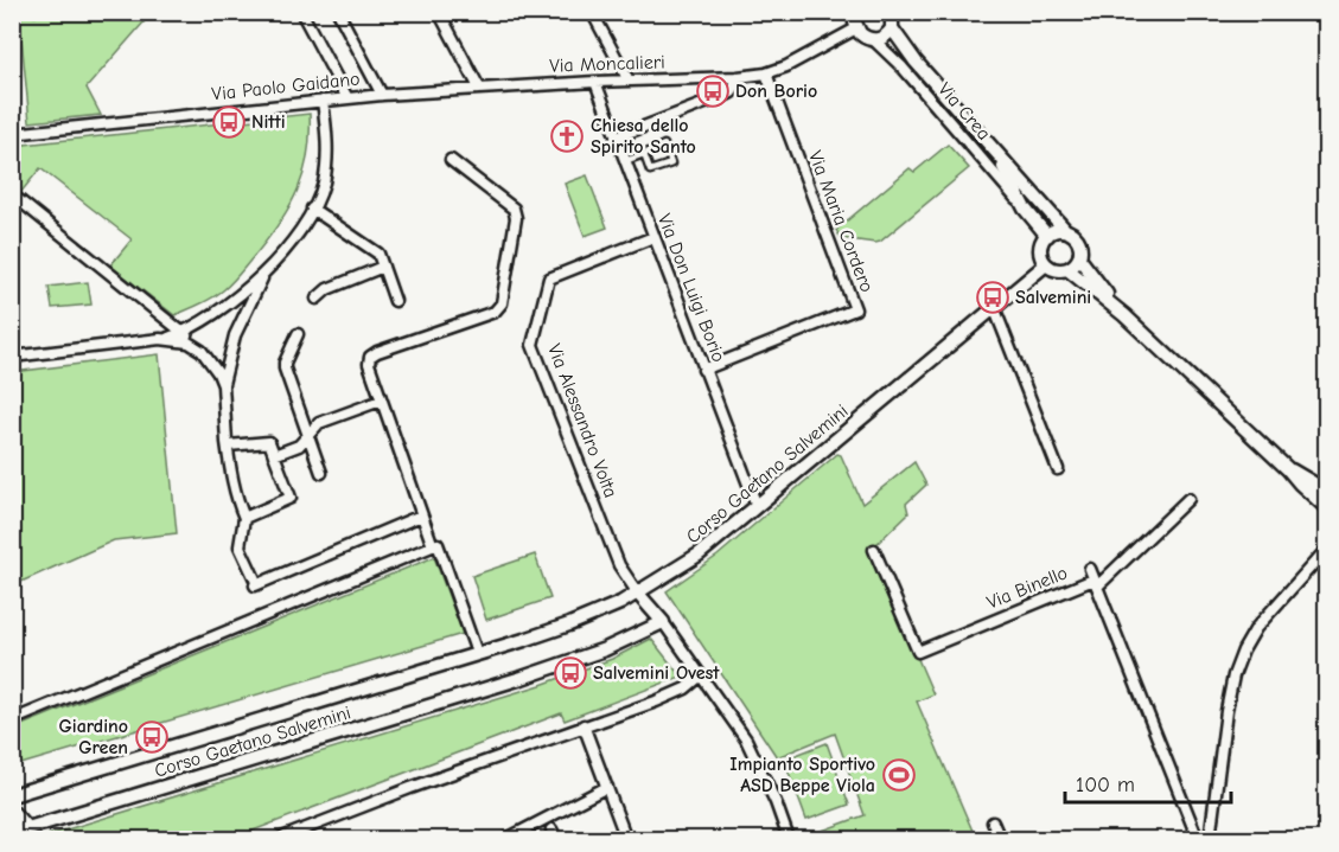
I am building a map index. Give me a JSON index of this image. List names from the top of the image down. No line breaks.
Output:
{"streets":{"street":["Via Moncalieri","Via Paolo Gaidano","Via Crea","Via Maria Cordero","Via Don Luigi Borio","Via Alessandro Volta","Corso Gaetano Salvemini","Via Binello"]},"crossings":[["Via Moncalieri","Via Paolo Gaidano"],["Via Moncalieri","Via Maria Cordero"],["Via Moncalieri","Via Don Luigi Borio"],["Via Crea","Corso Gaetano Salvemini"],["Via Maria Cordero","Via Don Luigi Borio"],["Via Don Luigi Borio","Via Alessandro Volta"],["Via Don Luigi Borio","Corso Gaetano Salvemini"],["Via Alessandro Volta","Corso Gaetano Salvemini"]],"places":{"bus stop":["Don Borio","Nitti","Salvemini","Salvemini Ovest","Giardino Green"],"church":["Chiesa dello Spirito Santo"],"sports":["Impianto Sportivo ASD Beppe Viola"]},"scale_bar":"100 m"}
